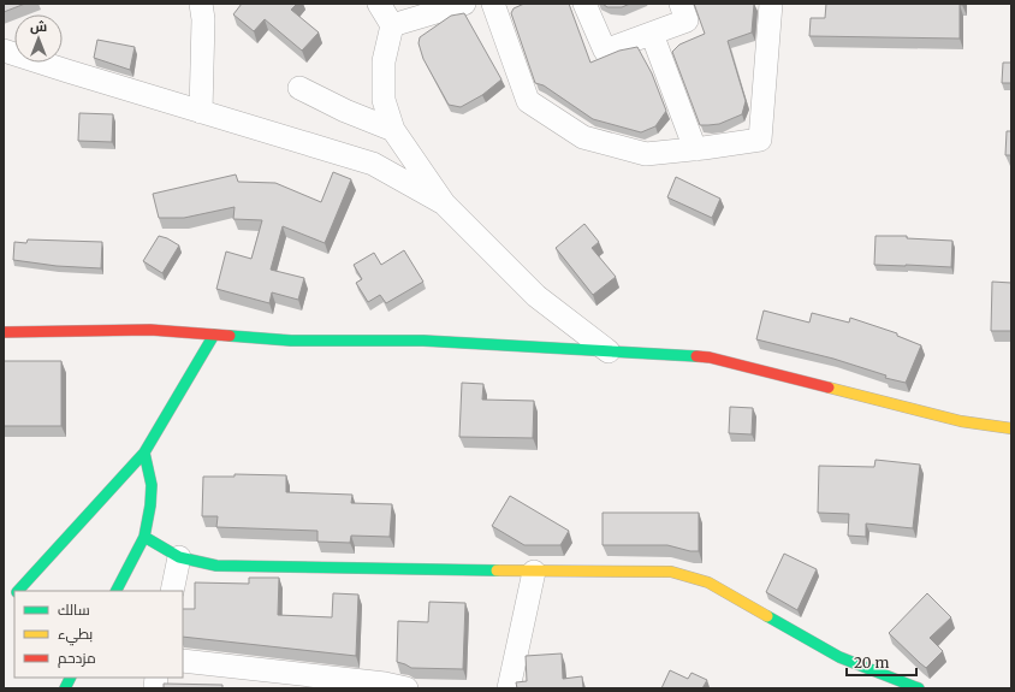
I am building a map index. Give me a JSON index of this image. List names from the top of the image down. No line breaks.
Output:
{"legend":["سالك","بطيء","مزدحم"],"scale_bar":"20 m","north":"top"}
